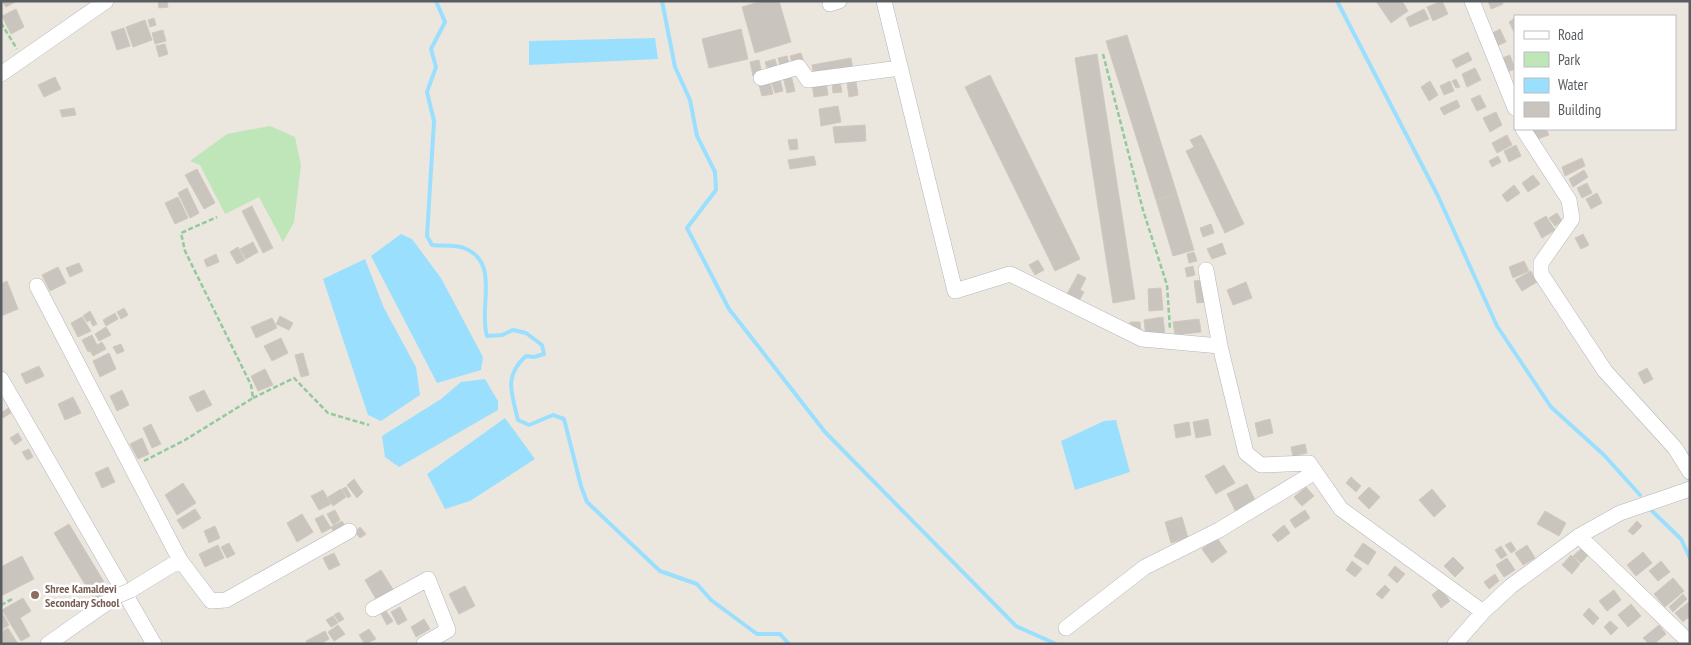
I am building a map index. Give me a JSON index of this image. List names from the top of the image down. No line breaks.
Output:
{"places":["Shree Kamaldevi Secondary School"],"legend":["Road","Park","Water","Building"]}
